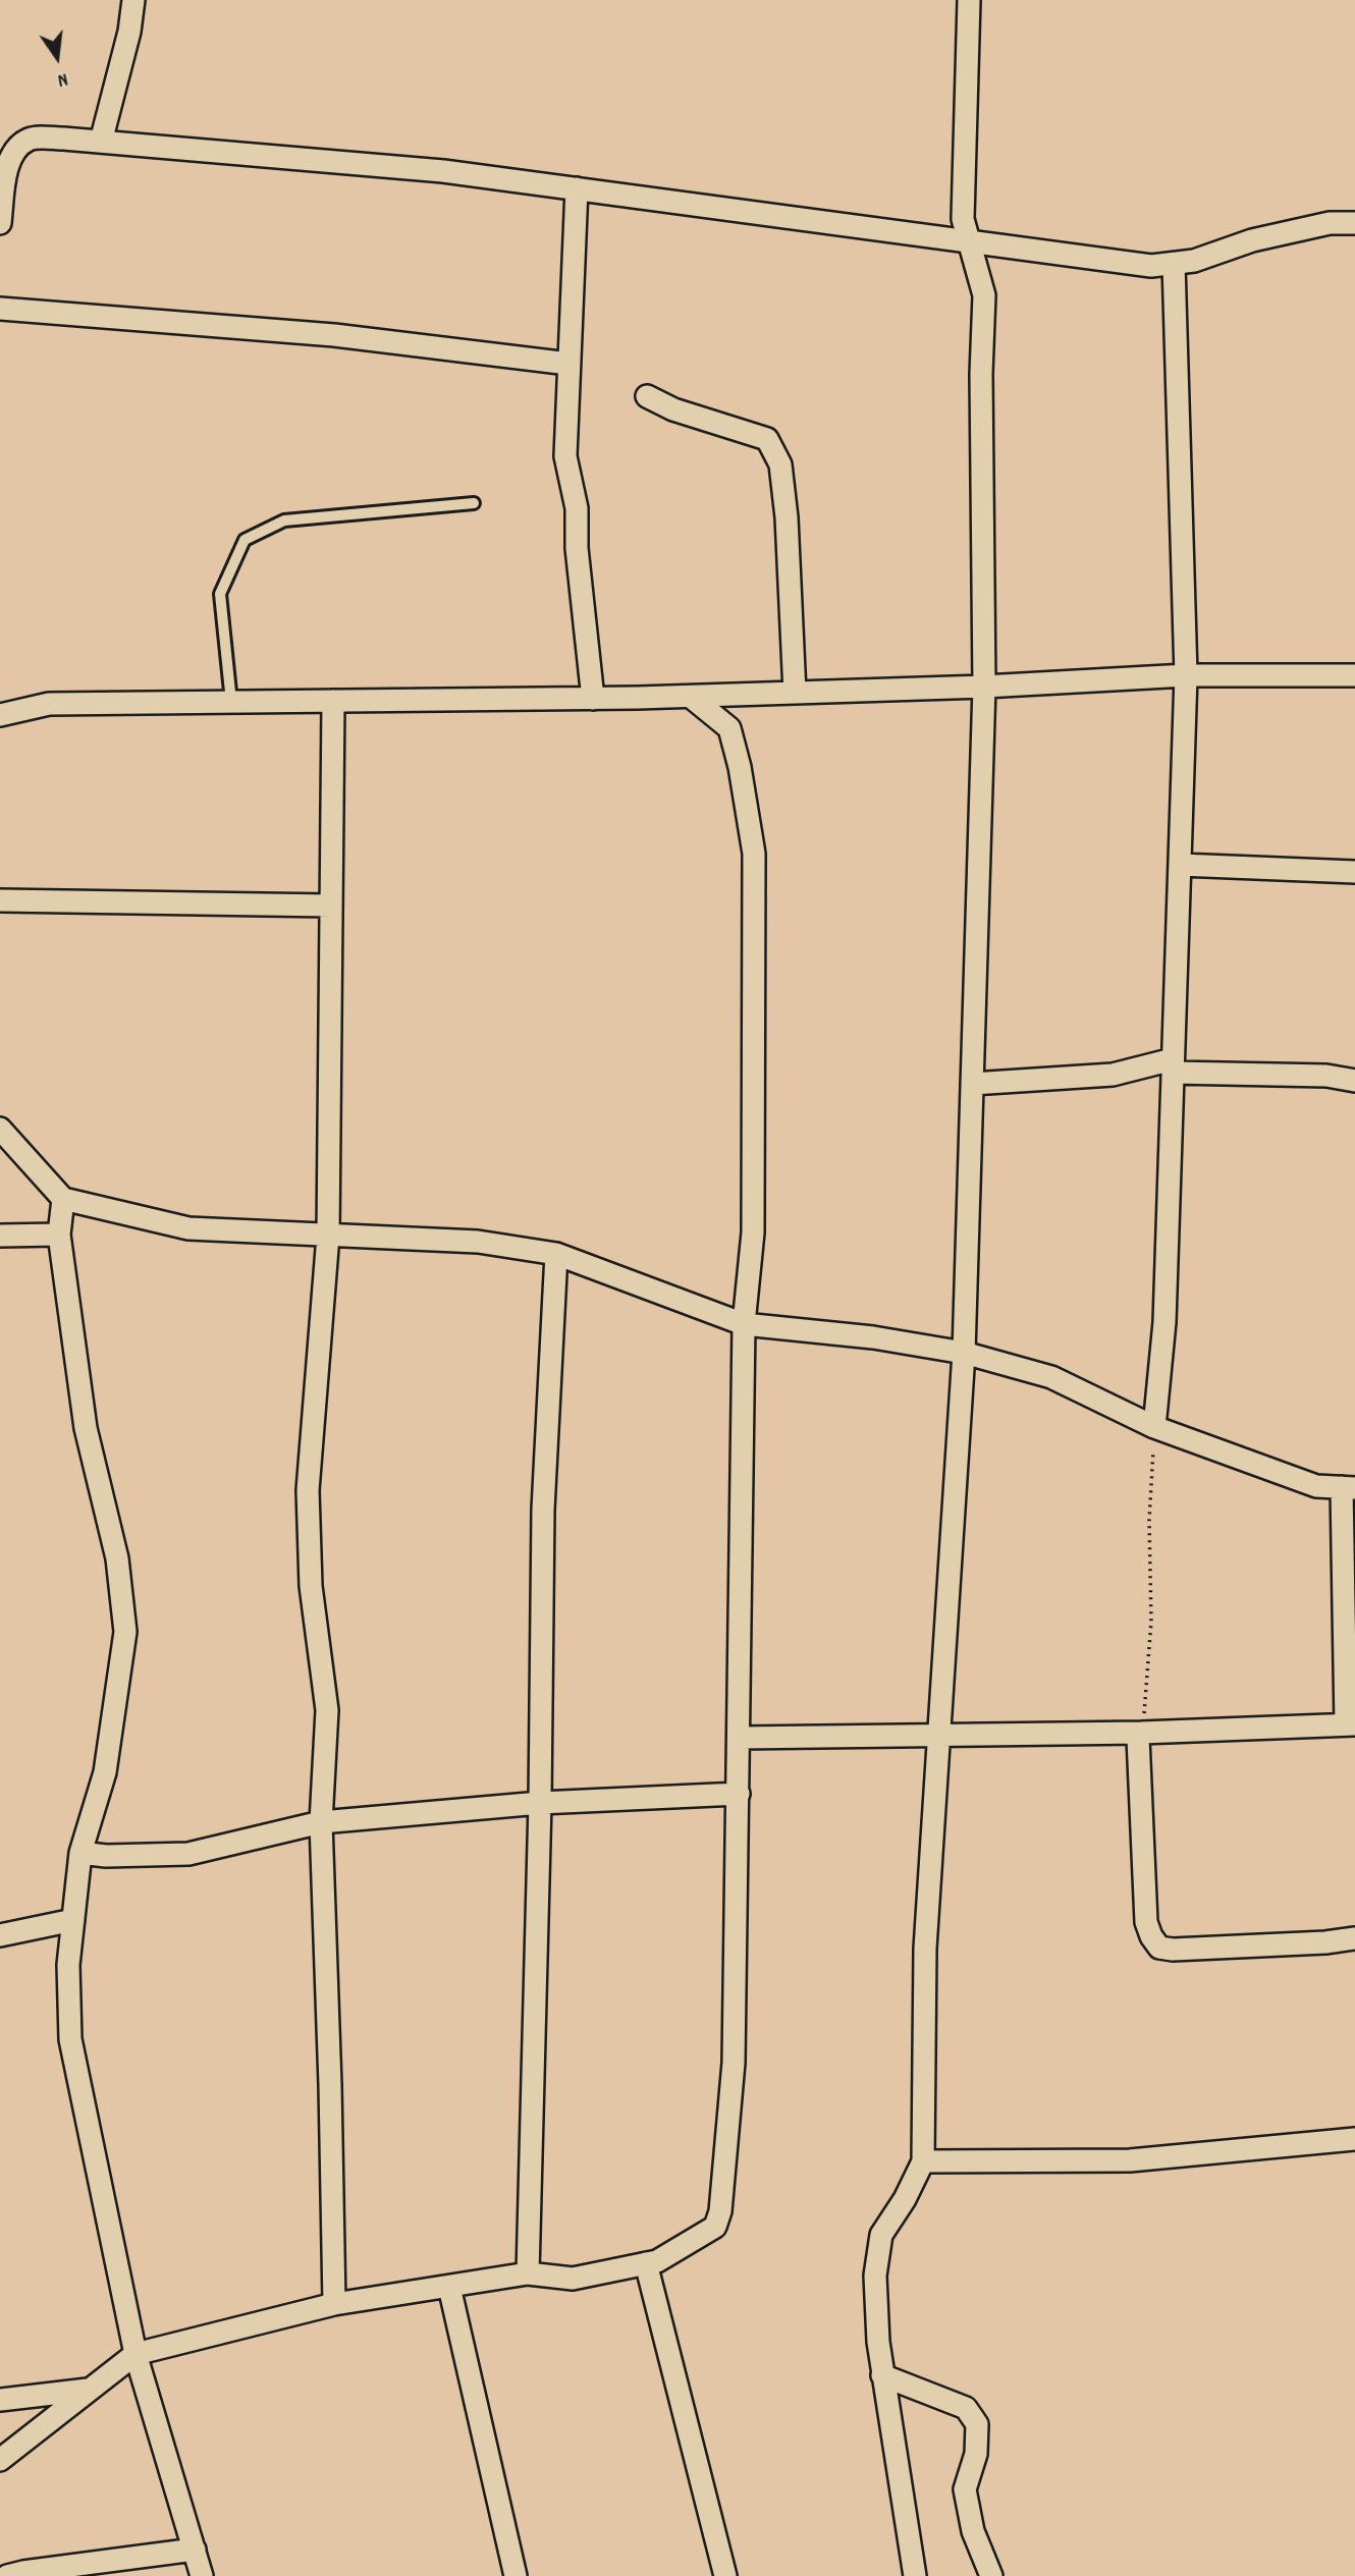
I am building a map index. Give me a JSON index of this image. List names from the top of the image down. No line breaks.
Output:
{"north":"bottom"}
